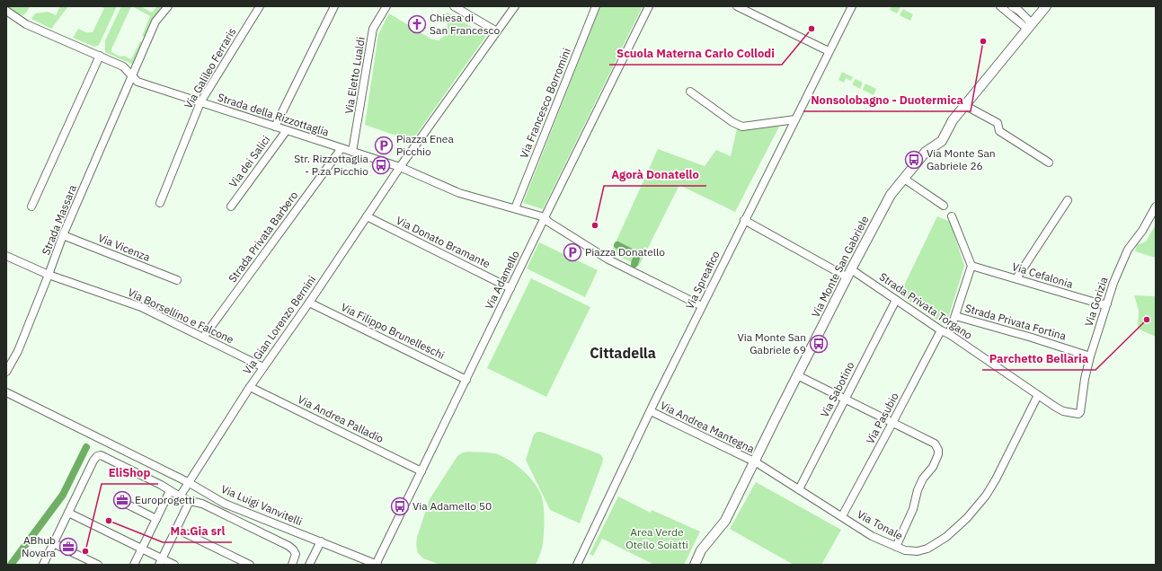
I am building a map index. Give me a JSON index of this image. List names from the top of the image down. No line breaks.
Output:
{"streets":{"street":["Via Galileo Ferraris","Via Eletto Lualdi","Via Francesco Borromini","Strada della Rizzottaglia","Via dei Salici","Strada Massara","Strada Privata Barbero","Via Donato Bramante","Via Vicenza","Via Monte San Gabriele","Via Cefalonia","Via Adamello","Via Spreafico","Via Gorizia","Strada Privata Torgano","Via Borsellino e Falcone","Strada Privata Fortina","Via Gian Lorenzo Bernini","Via Filippo Brunelleschi","Via Sabotino","Via Pasubio","Via Andrea Palladio","Via Andrea Mantegna","Via Luigi Vanvitelli","Via Tonale"]},"crossings":[["Via Galileo Ferraris","Strada della Rizzottaglia"],["Via Eletto Lualdi","Strada della Rizzottaglia"],["Via Francesco Borromini","Strada della Rizzottaglia"],["Strada della Rizzottaglia","Via dei Salici"],["Strada della Rizzottaglia","Strada Massara"],["Strada della Rizzottaglia","Strada Privata Barbero"],["Strada della Rizzottaglia","Via Adamello"],["Strada della Rizzottaglia","Via Gian Lorenzo Bernini"],["Strada Massara","Via Vicenza"],["Strada Massara","Via Borsellino e Falcone"],["Strada Privata Barbero","Via Borsellino e Falcone"],["Via Donato Bramante","Via Adamello"],["Via Donato Bramante","Via Gian Lorenzo Bernini"],["Via Monte San Gabriele","Strada Privata Torgano"],["Via Monte San Gabriele","Via Andrea Mantegna"],["Via Monte San Gabriele","Via Tonale"],["Via Cefalonia","Via Gorizia"],["Via Adamello","Via Filippo Brunelleschi"],["Via Adamello","Via Andrea Palladio"],["Via Adamello","Via Luigi Vanvitelli"],["Via Spreafico","Strada Privata Torgano"],["Via Spreafico","Via Andrea Mantegna"],["Via Gorizia","Strada Privata Torgano"],["Via Gorizia","Strada Privata Fortina"],["Strada Privata Torgano","Via Sabotino"],["Strada Privata Torgano","Via Pasubio"],["Strada Privata Torgano","Via Tonale"],["Via Borsellino e Falcone","Via Gian Lorenzo Bernini"],["Via Gian Lorenzo Bernini","Via Filippo Brunelleschi"],["Via Gian Lorenzo Bernini","Via Andrea Palladio"],["Via Gian Lorenzo Bernini","Via Luigi Vanvitelli"],["Via Sabotino","Via Tonale"],["Via Pasubio","Via Tonale"],["Via Andrea Mantegna","Via Tonale"]],"districts":["Cittadella"],"parks":["Area Verde Otello Soiatti"],"places":{"church":["Chiesa di San Francesco"],"other":["Scuola Materna Carlo Collodi","Nonsolobagno - Duotermica","Agorà Donatello","Parchetto Bellaria","Ma.Gia srl","EliShop"],"parking":["Piazza Enea Picchio","Piazza Donatello"],"bus stop":["Via Monte San Gabriele 26","Str. Rizzottaglia - P.za Picchio","Via Monte San Gabriele 69","Via Adamello 50"],"office":["Europrogetti","ABhub Novara"]}}
